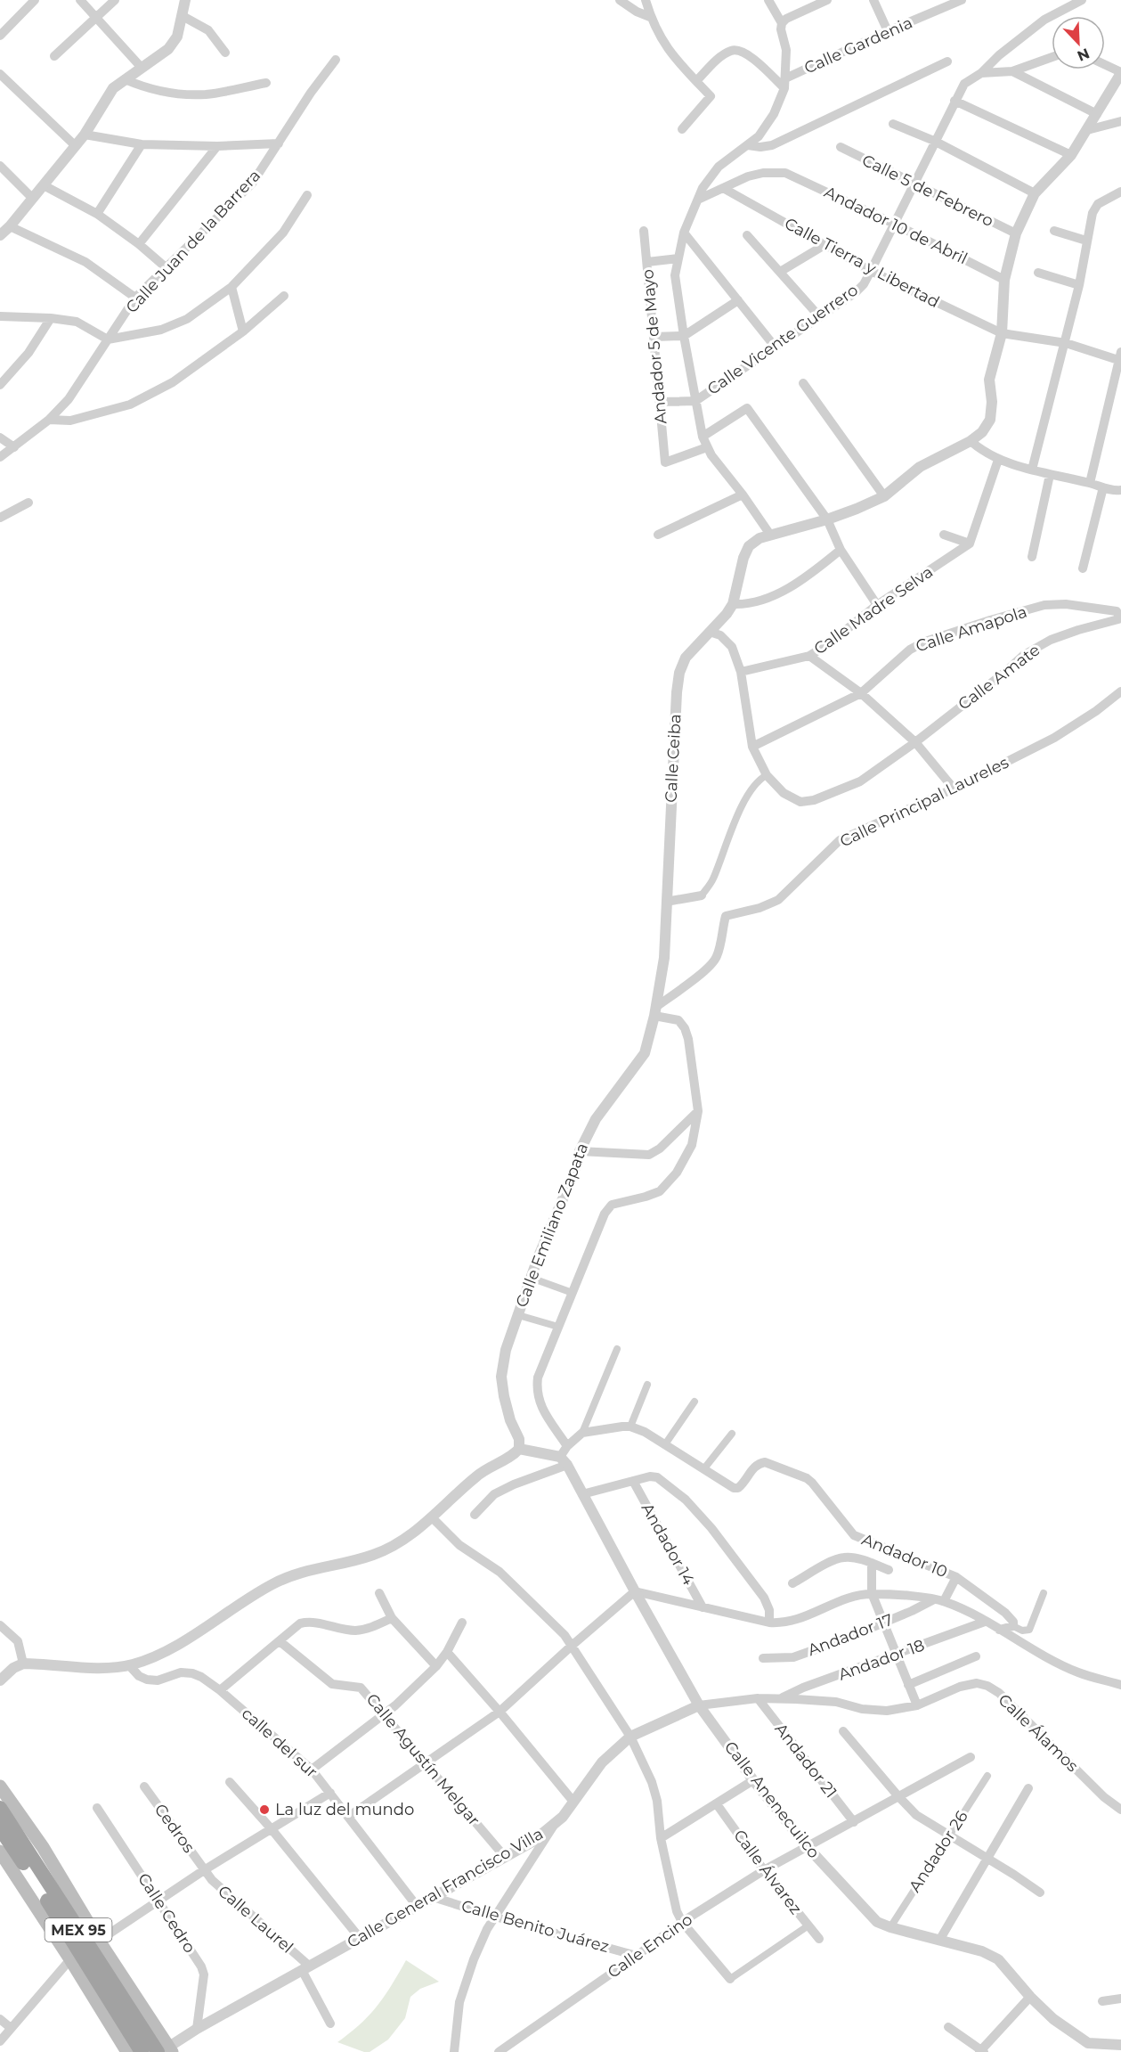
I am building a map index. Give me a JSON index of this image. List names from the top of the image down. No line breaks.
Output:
{"streets":{"highway":["MEX 95"],"street":["Calle Gardenia","Calle 5 de Febrero","Andador 10 de Abril","Calle Juan de la Barrera","Calle Tierra y Libertad","Calle Vicente Guerrero","Andador 5 de Mayo","Calle Madre Selva","Calle Amapola","Calle Amate","Calle Ceiba","Calle Principal Laureles","Calle Emiliano Zapata","Andador 14","Andador 10","Andador 17","Andador 18","Calle Álamos","calle del sur","Calle Agustín Melgar","Andador 21","Calle Anenecuilco","Cedros","Andador 26","Calle Álvarez","Calle General Francisco Villa","Calle Cedro","Calle Laurel","Calle Benito Juárez","Calle Encino"]},"crossings":[["Calle 5 de Febrero","Calle Vicente Guerrero"],["Andador 10 de Abril","Calle Tierra y Libertad"],["Andador 10 de Abril","Calle Vicente Guerrero"],["Calle Tierra y Libertad","Calle Vicente Guerrero"],["Calle Vicente Guerrero","Andador 5 de Mayo"],["Calle Madre Selva","Calle Amate"],["Calle Amapola","Calle Amate"],["Calle Amate","Calle Ceiba"],["Calle Ceiba","Calle Principal Laureles"],["Calle Ceiba","Calle Emiliano Zapata"],["Calle Principal Laureles","Calle Emiliano Zapata"],["Andador 18","Calle Álamos"],["Calle Álamos","Andador 21"],["Calle Álamos","Calle Anenecuilco"],["Calle Álamos","Calle General Francisco Villa"],["calle del sur","Calle General Francisco Villa"],["Calle Agustín Melgar","Calle General Francisco Villa"],["Andador 21","Calle Encino"],["Calle Anenecuilco","Andador 26"],["Calle Anenecuilco","Calle General Francisco Villa"],["Calle Anenecuilco","Calle Encino"],["Cedros","Calle Laurel"],["Calle Álvarez","Calle Encino"],["Calle General Francisco Villa","Calle Cedro"],["Calle General Francisco Villa","Calle Laurel"],["Calle General Francisco Villa","Calle Benito Juárez"],["Calle General Francisco Villa","MEX 95"],["Calle Benito Juárez","Calle Encino"]],"places":["La luz del mundo"],"north":"bottom right"}
